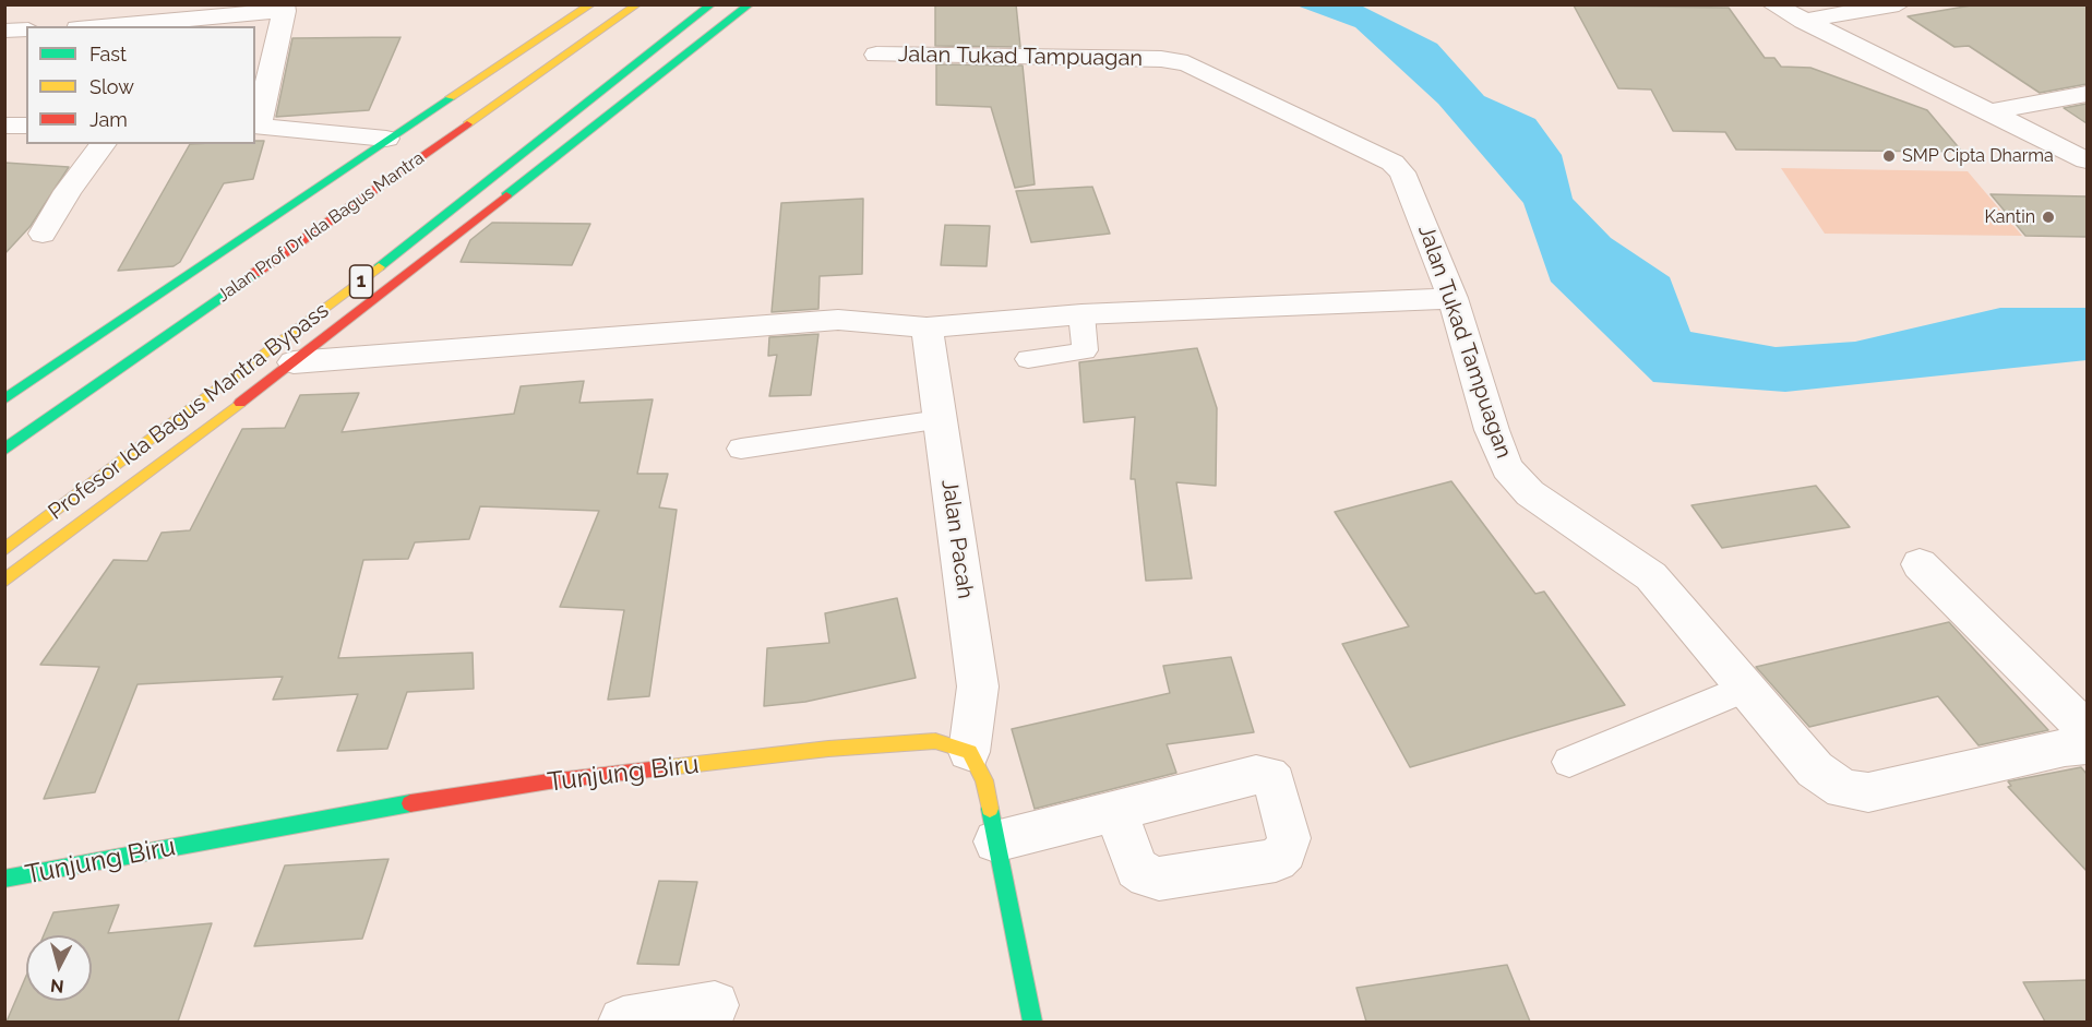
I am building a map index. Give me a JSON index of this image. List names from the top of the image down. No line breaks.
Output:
{"streets":{"main road":["Jalan Prof Dr Ida Bagus Mantra","1","Profesor Ida Bagus Mantra Bypass","Tunjung Biru"],"street":["Jalan Tukad Tampuagan","Jalan Pacah"]},"crossings":[["Jalan Pacah","Tunjung Biru"]],"places":["SMP Cipta Dharma","Kantin"],"legend":["Fast","Slow","Jam"],"north":"bottom"}
